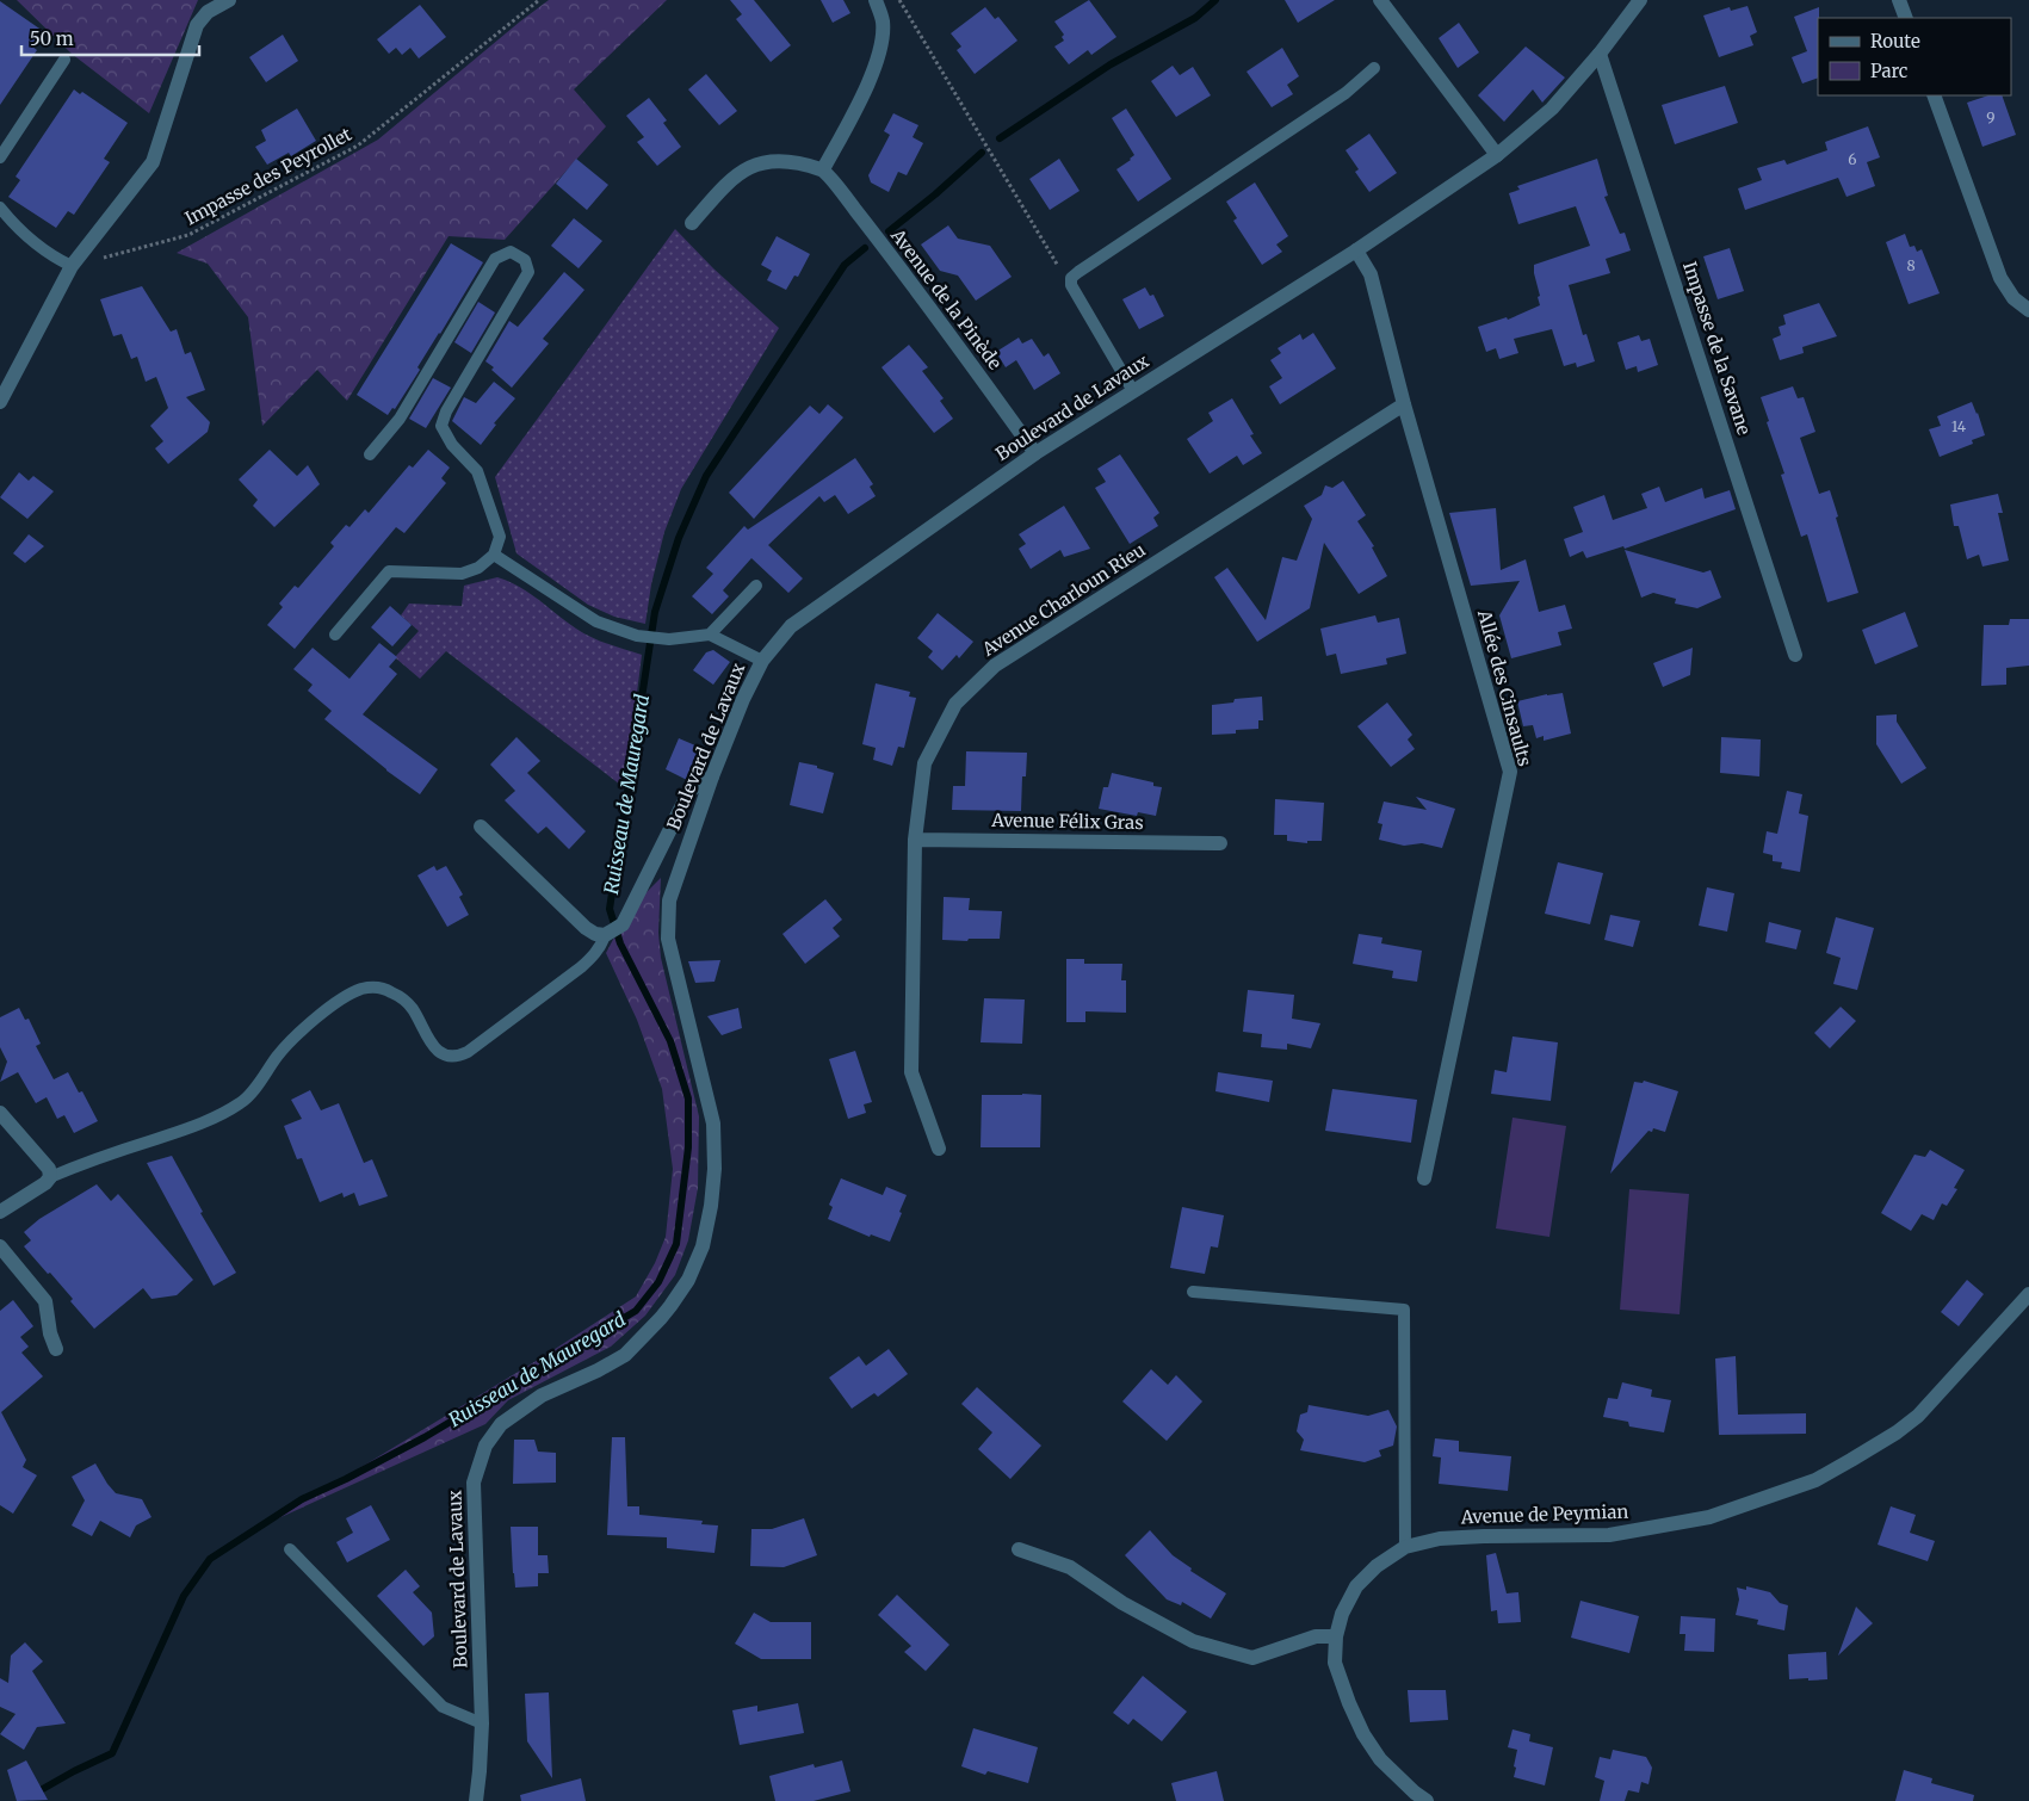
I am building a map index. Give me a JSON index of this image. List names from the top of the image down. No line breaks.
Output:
{"streets":{"street":["Avenue de la Pinède","Impasse de la Savane","Boulevard de Lavaux","Avenue Charloun Rieu","Allée des Cinsaults","Avenue Félix Gras","Avenue de Peymian"],"path":["Impasse des Peyrollet"]},"crossings":[["Avenue de la Pinède","Boulevard de Lavaux"],["Impasse de la Savane","Boulevard de Lavaux"],["Boulevard de Lavaux","Allée des Cinsaults"],["Avenue Charloun Rieu","Allée des Cinsaults"],["Avenue Charloun Rieu","Avenue Félix Gras"]],"water":["Ruisseau de Mauregard"],"house_numbers":["9","6","8","14"],"legend":["Route","Parc"],"scale_bar":"50 m"}
